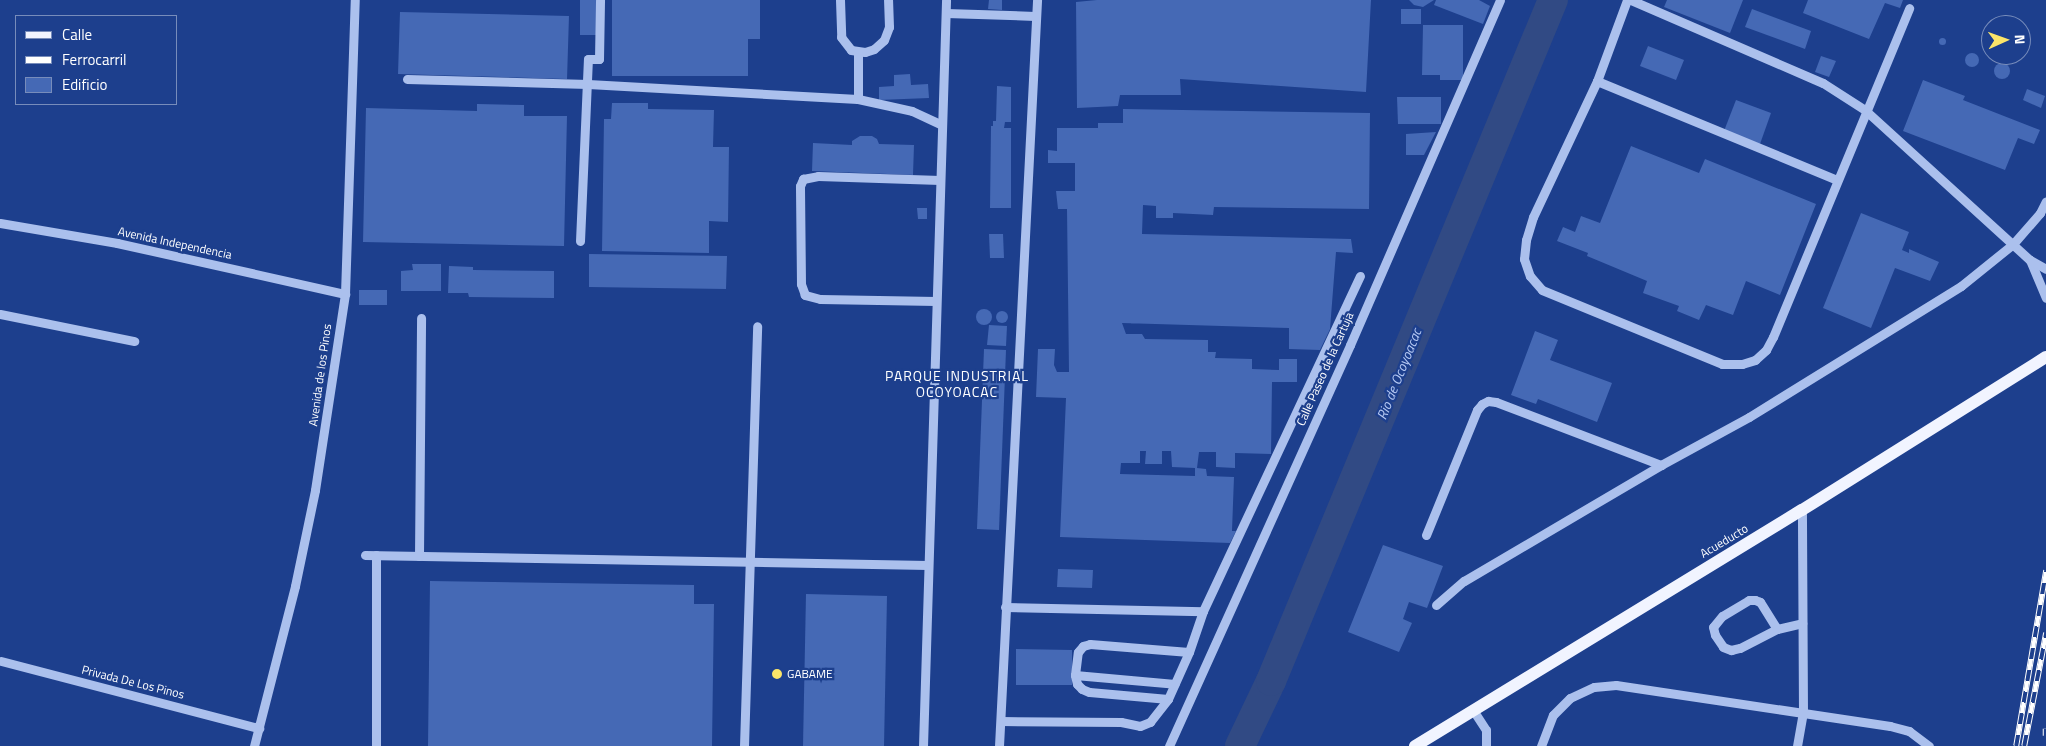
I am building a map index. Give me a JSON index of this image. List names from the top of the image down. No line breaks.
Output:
{"streets":{"main road":["Acueducto"],"street":["Avenida Independencia","Calle Paseo de la Cartuja","Avenida de los Pinos","Privada De Los Pinos"]},"crossings":[["Avenida Independencia","Avenida de los Pinos"],["Avenida de los Pinos","Privada De Los Pinos"]],"districts":["PARQUE INDUSTRIAL OCOYOACAC"],"water":["Rio de Ocoyoacac"],"places":["GABAME"],"legend":["Calle","Ferrocarril","Edificio"],"north":"right"}
